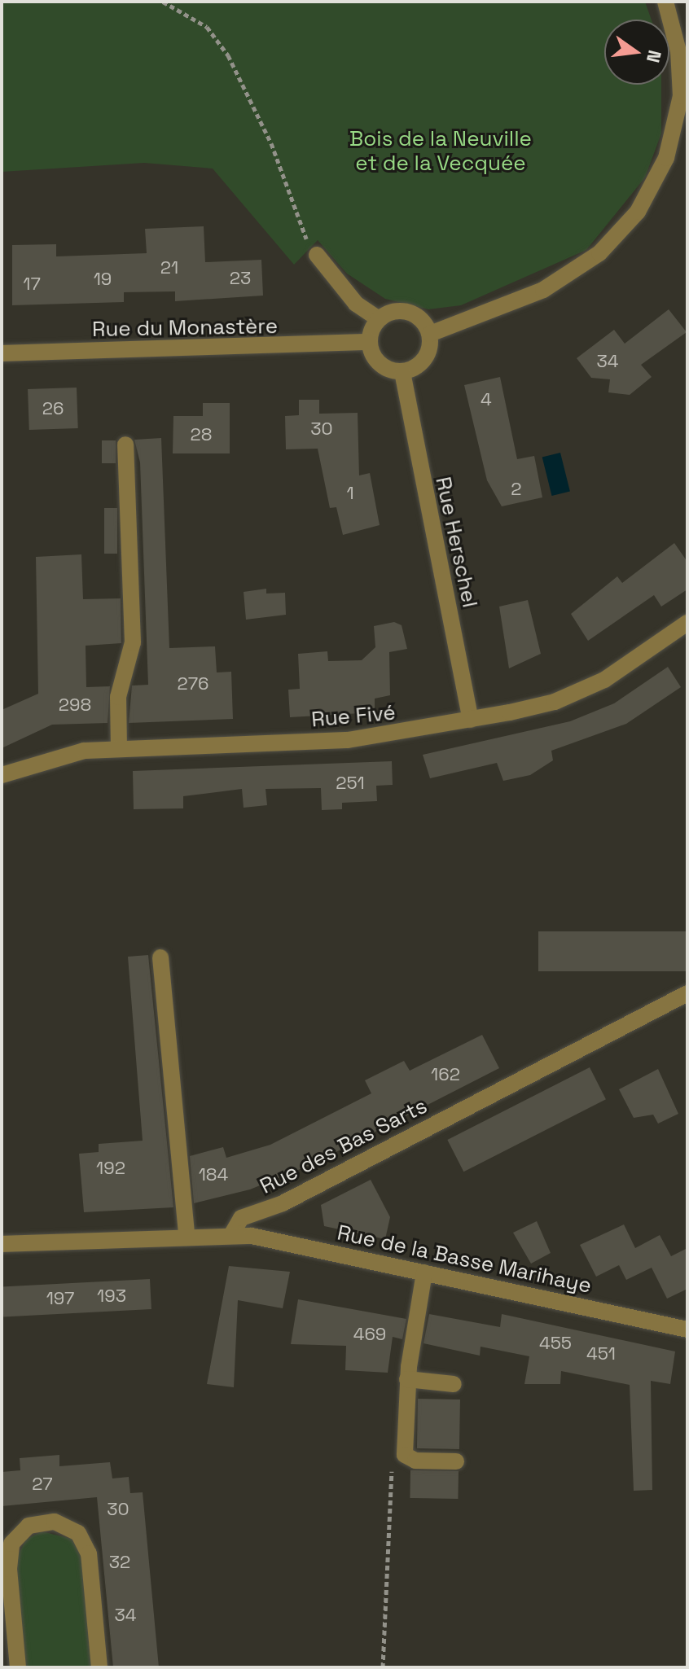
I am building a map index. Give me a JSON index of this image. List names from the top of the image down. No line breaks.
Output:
{"streets":{"street":["Rue du Monastère","Rue Herschel","Rue Fivé","Rue des Bas Sarts","Rue de la Basse Marihaye"]},"crossings":[["Rue du Monastère","Rue Herschel"],["Rue Herschel","Rue Fivé"],["Rue des Bas Sarts","Rue de la Basse Marihaye"]],"parks":["Bois de la Neuville et de la Vecquée"],"house_numbers":["21","23","19","17","34","4","26","30","28","2","1","276","298","251","162","192","184","193","197","469","455","451","27","30","32","34"],"north":"right"}
